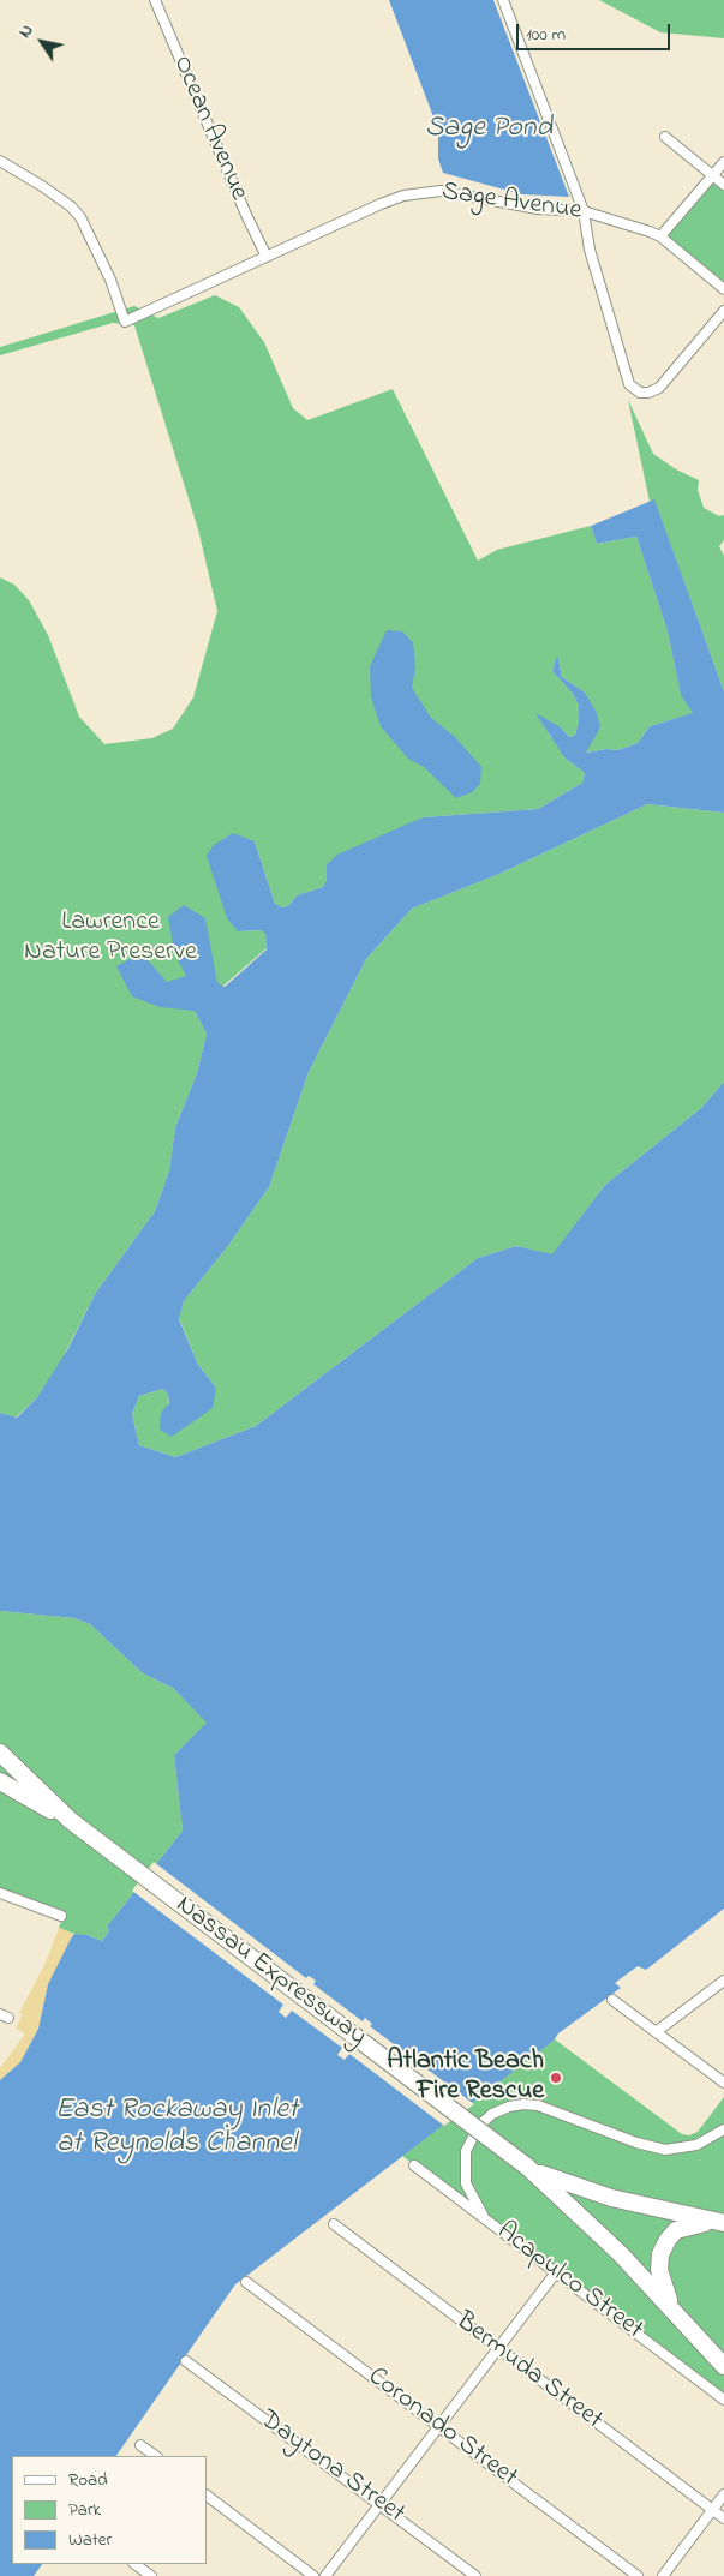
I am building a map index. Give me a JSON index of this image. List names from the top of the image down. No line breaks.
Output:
{"streets":{"highway":["Nassau Expressway"],"street":["Ocean Avenue","Sage Avenue","Acapulco Street","Bermuda Street","Coronado Street","Daytona Street"]},"crossings":[["Ocean Avenue","Sage Avenue"]],"water":["Sage Pond","East Rockaway Inlet at Reynolds Channel"],"parks":["Lawrence Nature Preserve"],"places":["Atlantic Beach Fire Rescue"],"legend":["Road","Park","Water"],"scale_bar":"100 m","north":"top left"}
